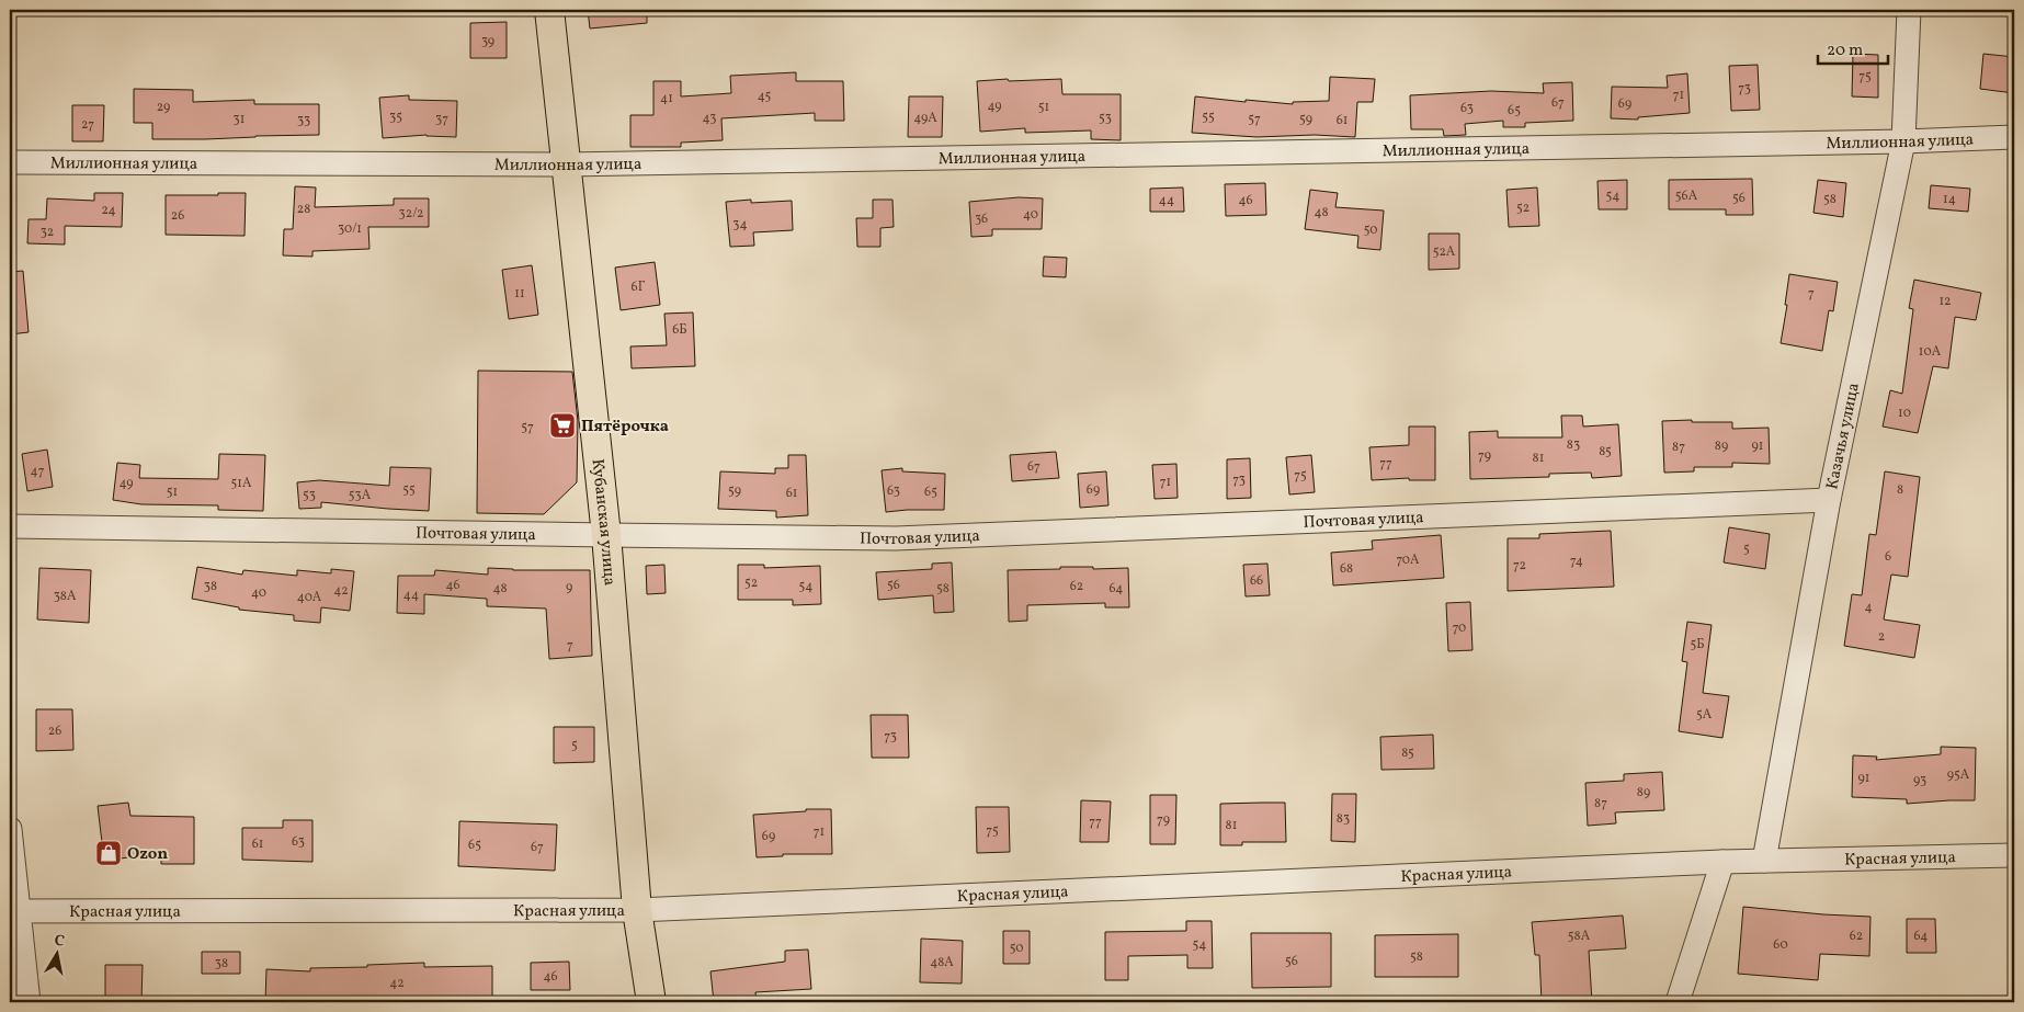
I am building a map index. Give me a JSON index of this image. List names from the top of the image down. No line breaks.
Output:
{"streets":{"main road":["Кубанская улица"],"street":["Миллионная улица","Казачья улица","Почтовая улица","Красная улица"]},"crossings":[["Миллионная улица","Казачья улица"],["Миллионная улица","Кубанская улица"],["Казачья улица","Почтовая улица"],["Казачья улица","Красная улица"],["Почтовая улица","Кубанская улица"],["Кубанская улица","Красная улица"]],"places":{"supermarket":["Пятёрочка"],"shop":["Ozon"]},"house_numbers":["39","75","73","71","45","41","67","69","49","29","51","63","65","35","55","43","49А","53","31","37","57","59","33","61","27","54","56А","56","58","14","44","46","52","28","24","48","32/2","40","26","36","34","30/1","50","32","52А","6Г","11","7","12","6Б","10А","10","57","83","89","91","87","85","79","81","77","67","47","75","73","71","49","51А","55","69","8","59","63","51","65","61","53","53А","5","6","70А","74","72","68","66","52","46","56","38","54","62","9","48","58","64","42","40","44","38А","40А","4","70","2","5Б","7","5А","26","73","5","85","95А","91","93","89","87","83","79","77","81","75","71","69","63","61","65","67","58А","62","64","54","60","50","58","56","48А","38","46","42"],"scale_bar":"20 m","north":"top"}
